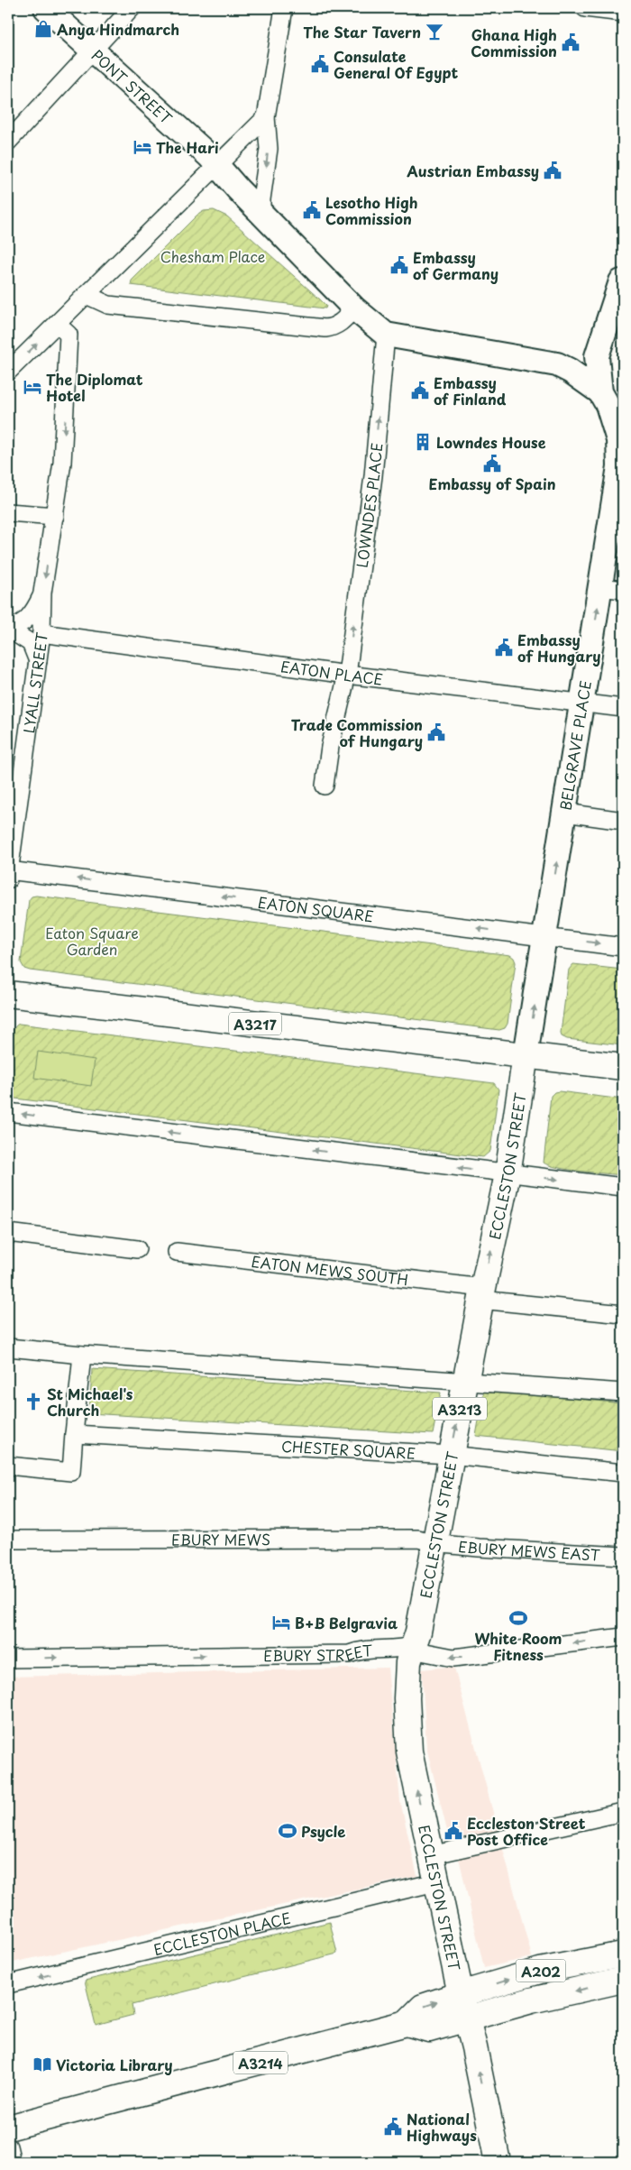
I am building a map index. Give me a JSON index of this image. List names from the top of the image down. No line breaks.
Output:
{"streets":{"main road":["PONT STREET","BELGRAVE PLACE","A3217","ECCLESTON STREET","A3213","A202","A3214"],"street":["LOWNDES PLACE","EATON PLACE","LYALL STREET","EATON SQUARE","EATON MEWS SOUTH","CHESTER SQUARE","EBURY MEWS","EBURY MEWS EAST","EBURY STREET","ECCLESTON PLACE"]},"crossings":[["LOWNDES PLACE","EATON PLACE"],["EATON PLACE","LYALL STREET"],["EATON PLACE","BELGRAVE PLACE"],["LYALL STREET","EATON SQUARE"],["BELGRAVE PLACE","EATON SQUARE"],["BELGRAVE PLACE","A3217"],["BELGRAVE PLACE","ECCLESTON STREET"],["A3217","ECCLESTON STREET"],["ECCLESTON STREET","EATON MEWS SOUTH"],["ECCLESTON STREET","CHESTER SQUARE"],["ECCLESTON STREET","EBURY MEWS"],["ECCLESTON STREET","EBURY MEWS EAST"],["ECCLESTON STREET","EBURY STREET"],["ECCLESTON STREET","ECCLESTON PLACE"],["ECCLESTON STREET","A202"],["EBURY MEWS","EBURY MEWS EAST"]],"one_way":["LOWNDES PLACE","LYALL STREET","BELGRAVE PLACE","ECCLESTON STREET","EBURY STREET","ECCLESTON PLACE"],"parks":["Chesham Place","Eaton Square Garden"],"places":{"shop":["Anya Hindmarch"],"bar":["The Star Tavern"],"public building":["Ghana High Commission","Consulate General Of Egypt","Austrian Embassy","Lesotho High Commission","Embassy of Germany","Embassy of Finland","Embassy of Spain","Embassy of Hungary","Trade Commission of Hungary","Eccleston Street Post Office","National Highways"],"hotel":["The Hari","The Diplomat Hotel","B+B Belgravia"],"building":["Lowndes House"],"church":["St Michael's Church"],"sports":["White Room Fitness","Psycle"],"library":["Victoria Library"]}}
